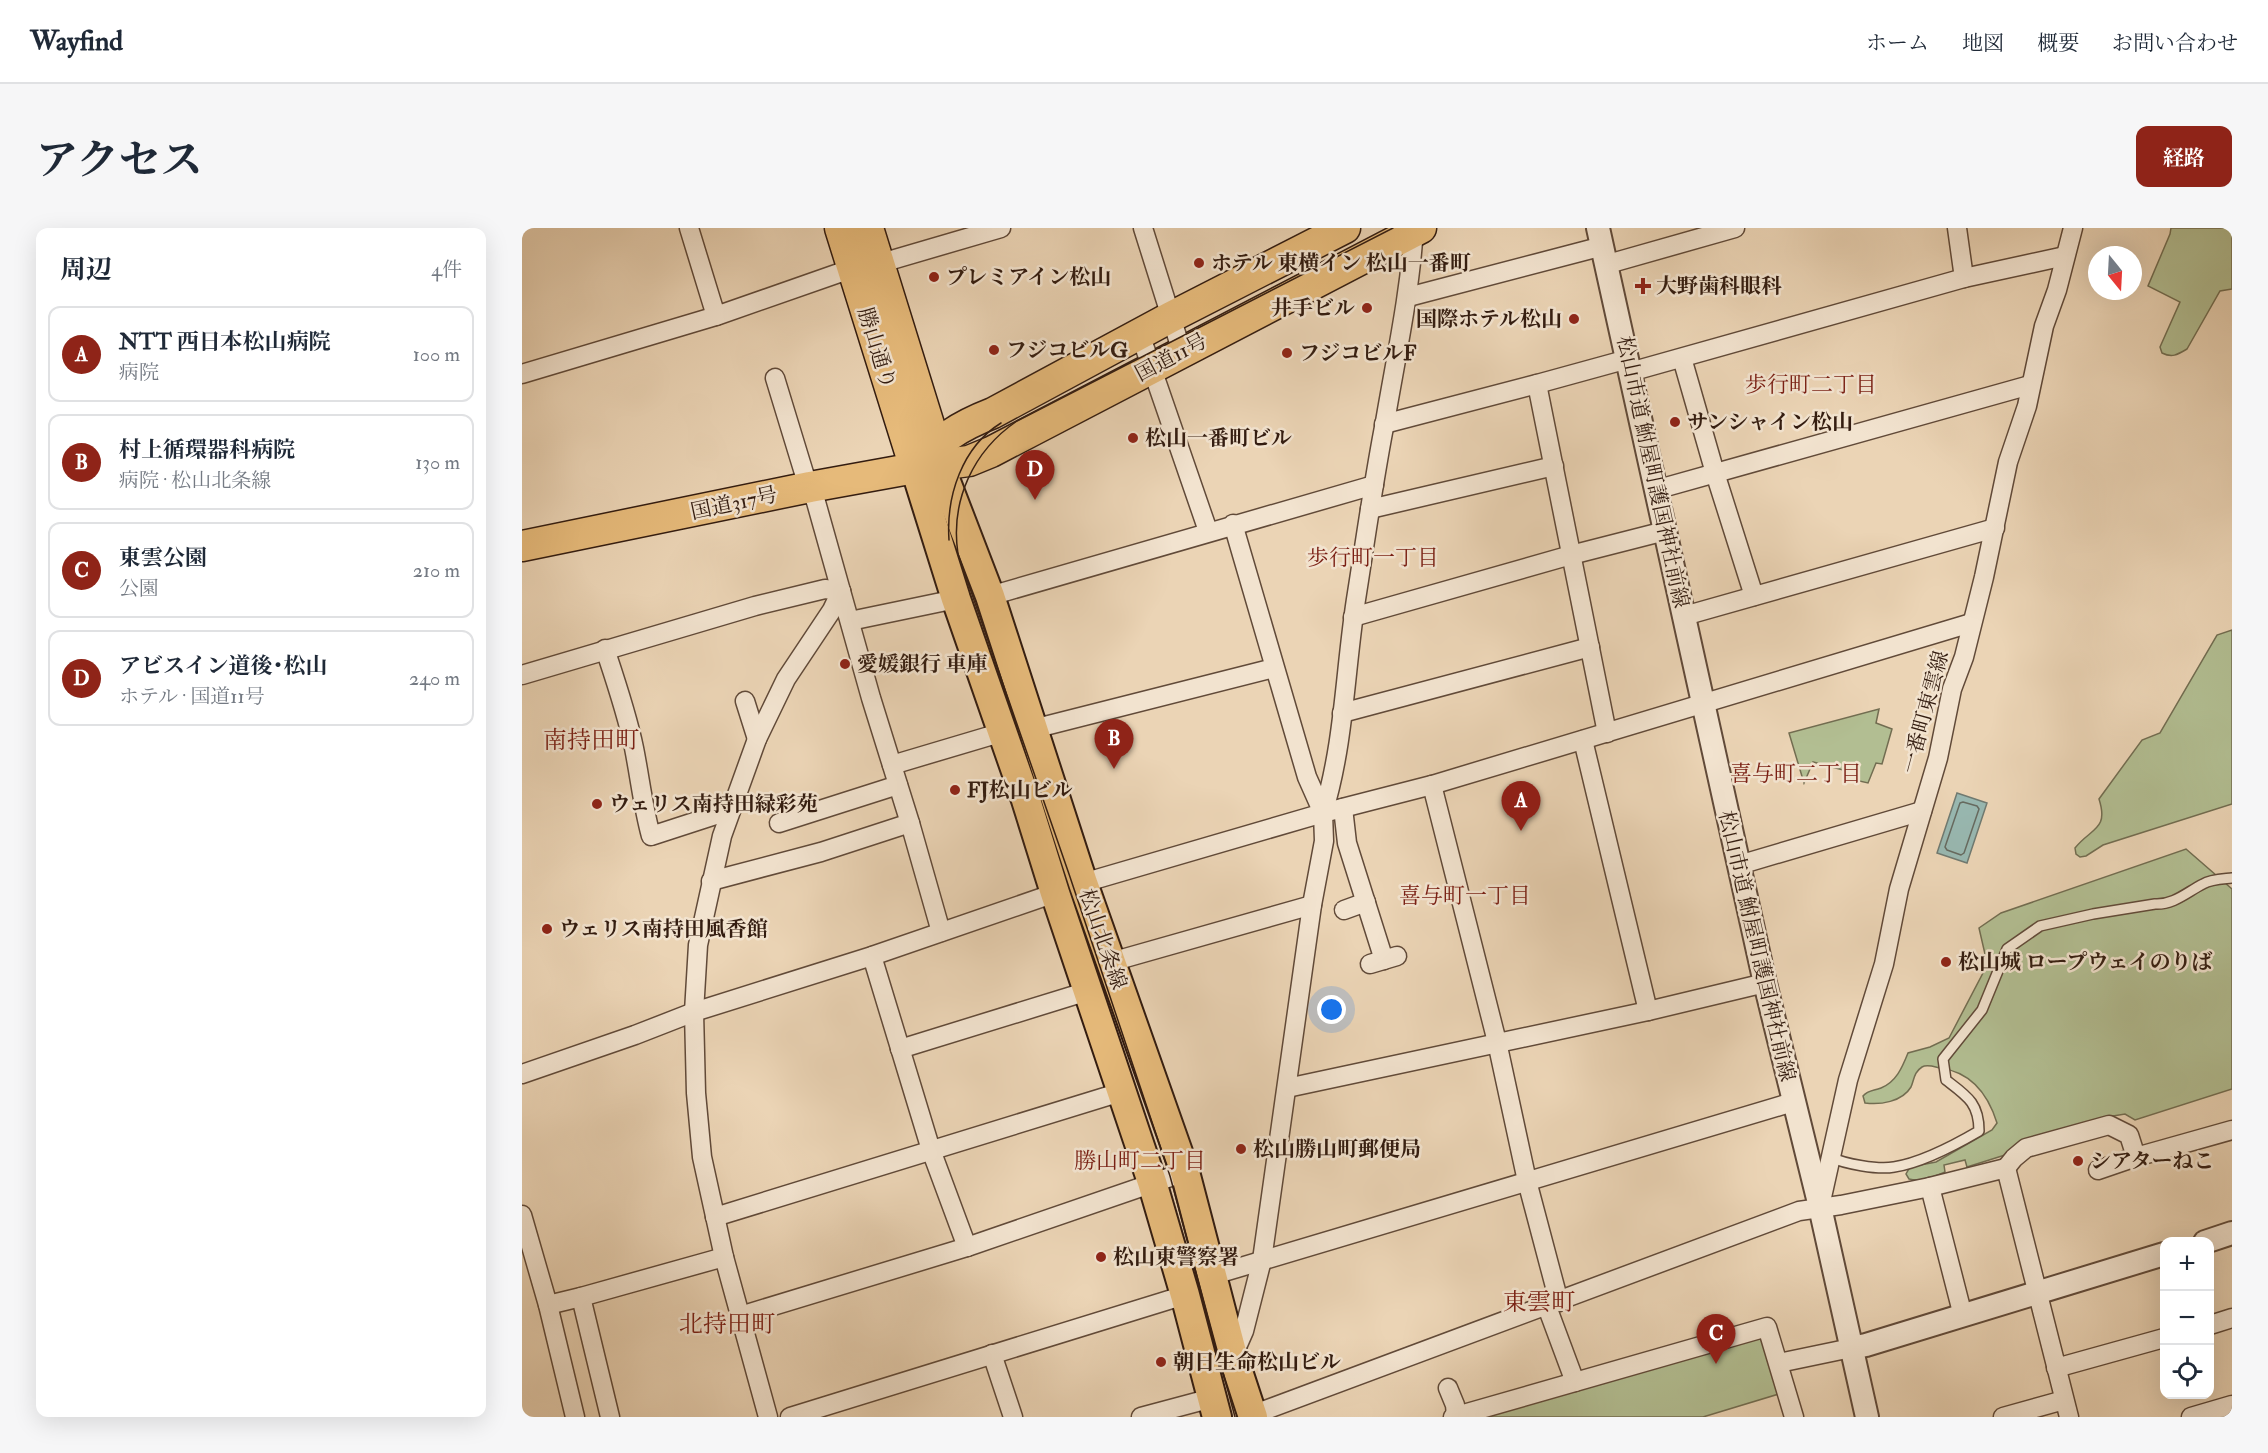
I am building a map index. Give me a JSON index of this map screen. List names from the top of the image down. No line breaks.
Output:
{"streets":{"highway":["勝山通り","国道11号","国道317号"],"main road":["松山北条線"],"street":["松山市道 鮒屋町護国神社前線","一番町東雲線"]},"crossings":[["勝山通り","国道11号"],["勝山通り","国道317号"],["勝山通り","松山北条線"],["国道11号","国道317号"],["国道11号","松山北条線"],["松山市道 鮒屋町護国神社前線","一番町東雲線"],["国道317号","松山北条線"]],"districts":["歩行町二丁目","歩行町一丁目","南持田町","喜与町二丁目","喜与町一丁目","勝山町二丁目","東雲町","北持田町"],"places":{"other":["ホテル 東横イン 松山一番町","プレミアイン松山","井手ビル","国際ホテル松山","フジコビルG","フジコビルF","サンシャイン松山","松山一番町ビル","愛媛銀行 車庫","FJ松山ビル","ウェリス南持田緑彩苑","ウェリス南持田風香館","松山城 ロープウェイのりば","松山勝山町郵便局","シアターねこ","松山東警察署","朝日生命松山ビル"],"health":["大野歯科眼科"]},"north":"bottom","page":{"header":"Wayfind","nav":["ホーム","地図","概要","お問い合わせ"],"title":"アクセス","buttons":"経路","heading":["周辺","4件"],"list":[{"mark":"A","name":"NTT 西日本松山病院","note":"病院","value":"100 m"},{"mark":"B","name":"村上循環器科病院","note":"病院 · 松山北条線","value":"130 m"},{"mark":"C","name":"東雲公園","note":"公園","value":"210 m"},{"mark":"D","name":"アビスイン道後･松山","note":"ホテル · 国道11号","value":"240 m"}],"pins":["D","B","A","C"],"map_buttons":["+","−"]}}
